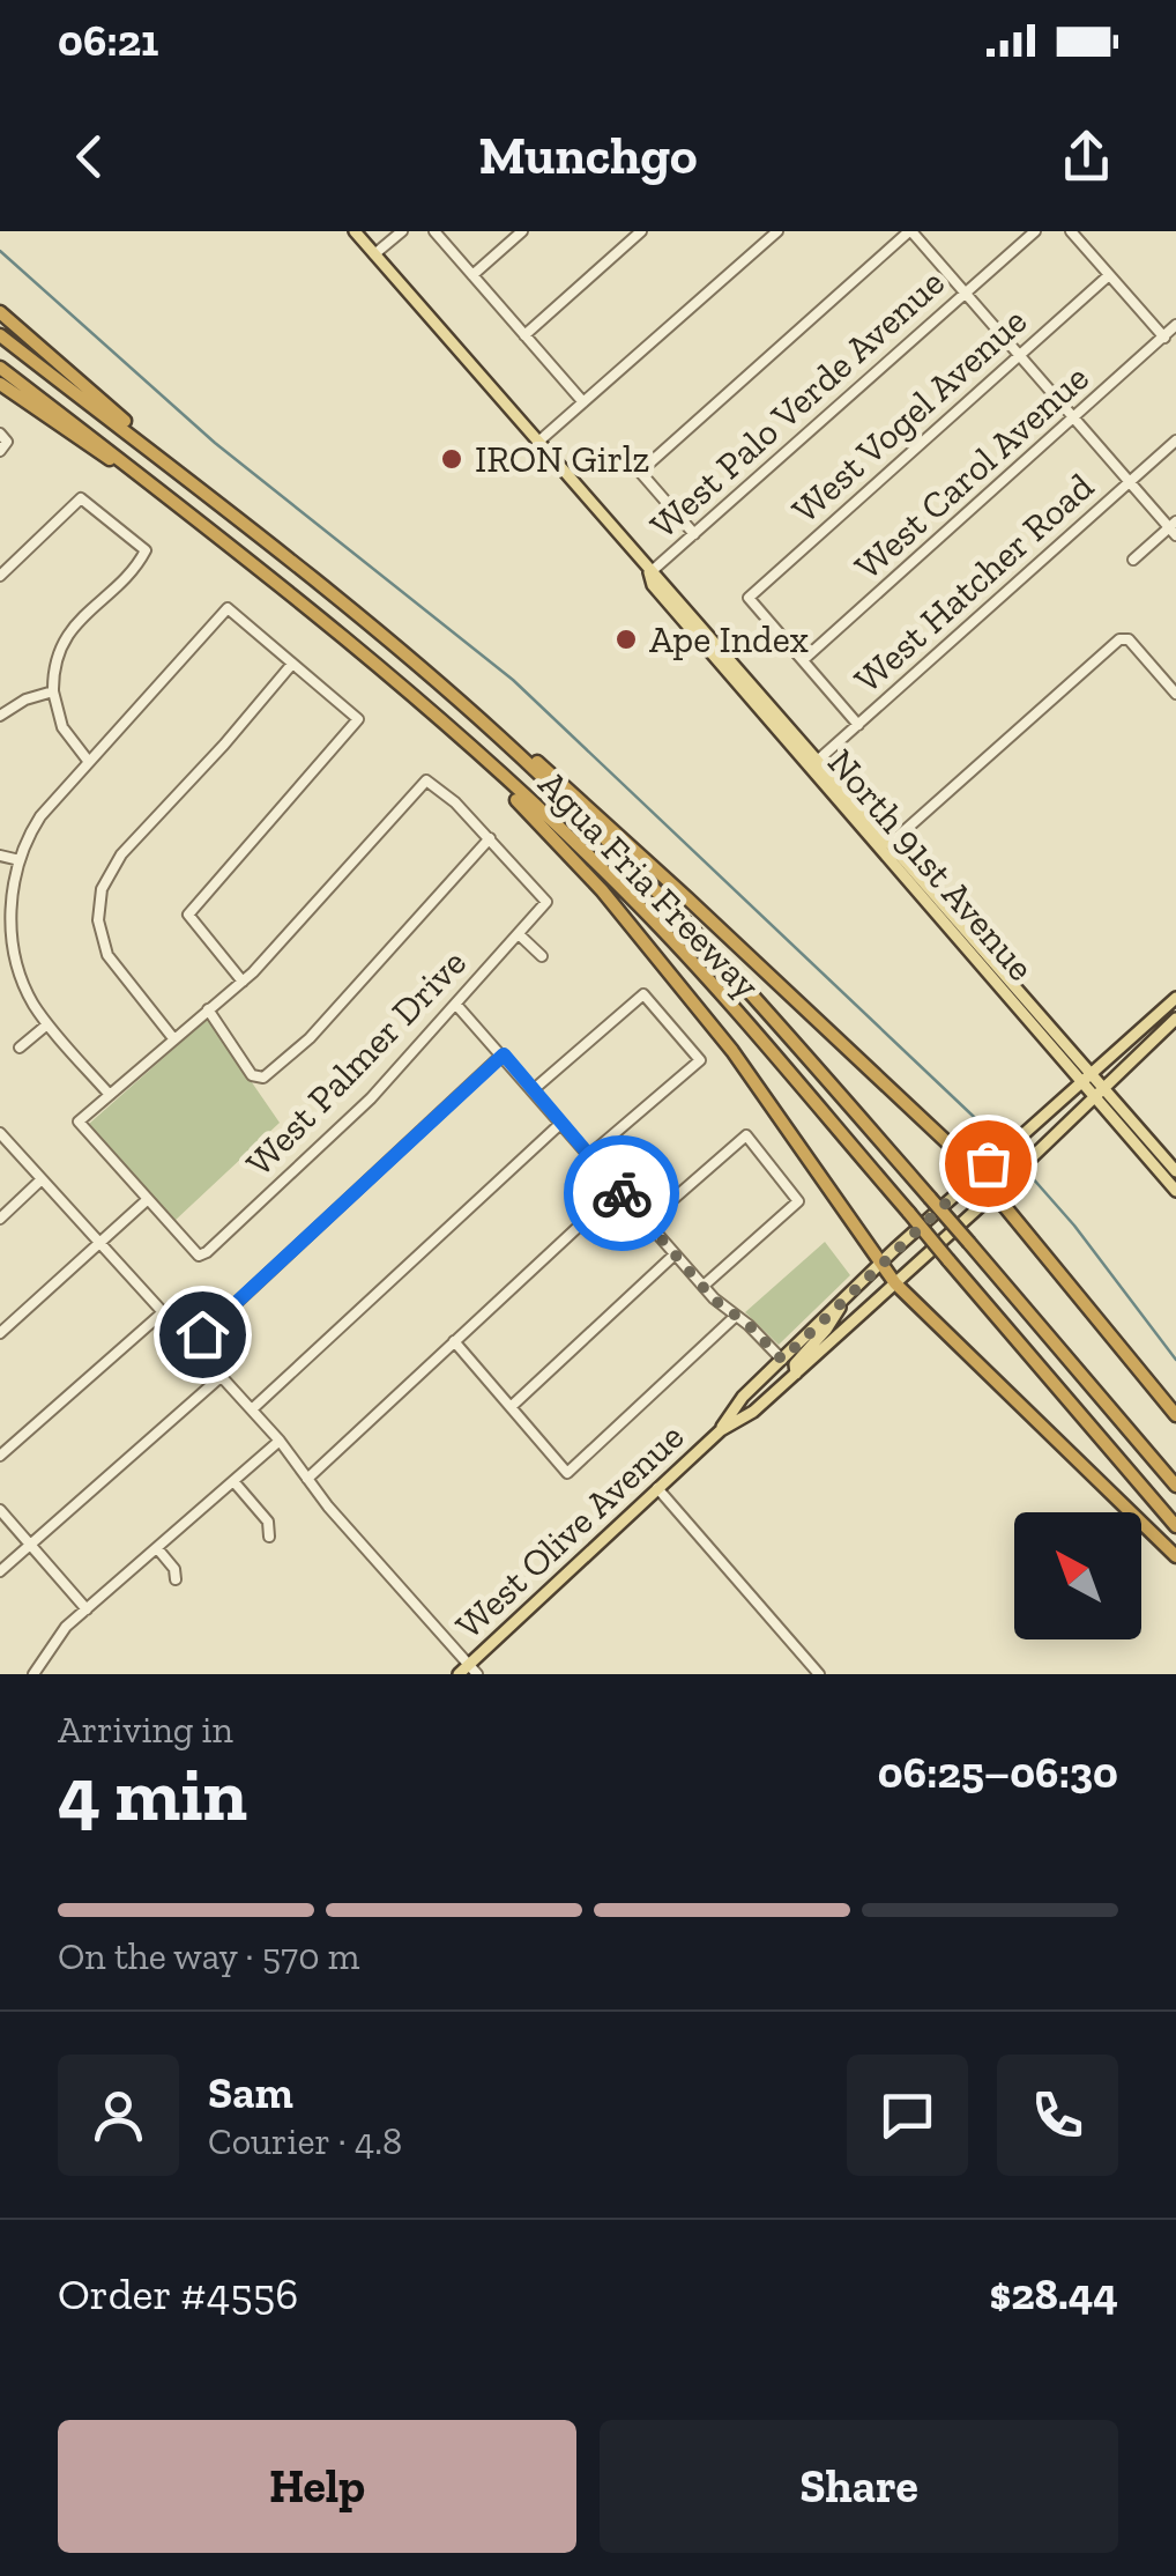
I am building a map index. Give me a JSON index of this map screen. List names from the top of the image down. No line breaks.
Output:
{"streets":{"highway":["Agua Fria Freeway"],"main road":["North 91st Avenue","West Olive Avenue"],"street":["West Palo Verde Avenue","West Vogel Avenue","West Carol Avenue","West Hatcher Road","West Palmer Drive"]},"crossings":[["West Palo Verde Avenue","North 91st Avenue"],["West Vogel Avenue","West Carol Avenue"],["West Hatcher Road","North 91st Avenue"],["North 91st Avenue","West Olive Avenue"]],"places":["IRON Girlz","Ape Index"],"north":"top left","page":{"status":"06:21","header":"Munchgo","heading":["4 min","Arriving in","06:25–06:30"],"panel":["Sam","Courier · 4.8","Order #4556","$28.44"],"bar":"On the way · 570 m","buttons":["Help","Share"]}}
